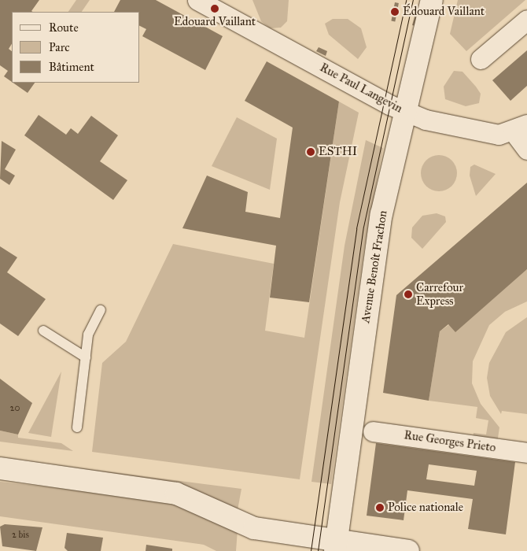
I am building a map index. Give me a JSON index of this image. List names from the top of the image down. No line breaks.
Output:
{"streets":{"street":["Rue Paul Langevin","Avenue Benoît Frachon","Rue Georges Prieto"]},"crossings":[["Rue Paul Langevin","Avenue Benoît Frachon"]],"places":["Edouard Vaillant","Édouard Vaillant","ESTHI","Carrefour Express","Police nationale"],"house_numbers":["20","2 bis"],"legend":["Route","Parc","Bâtiment"]}
